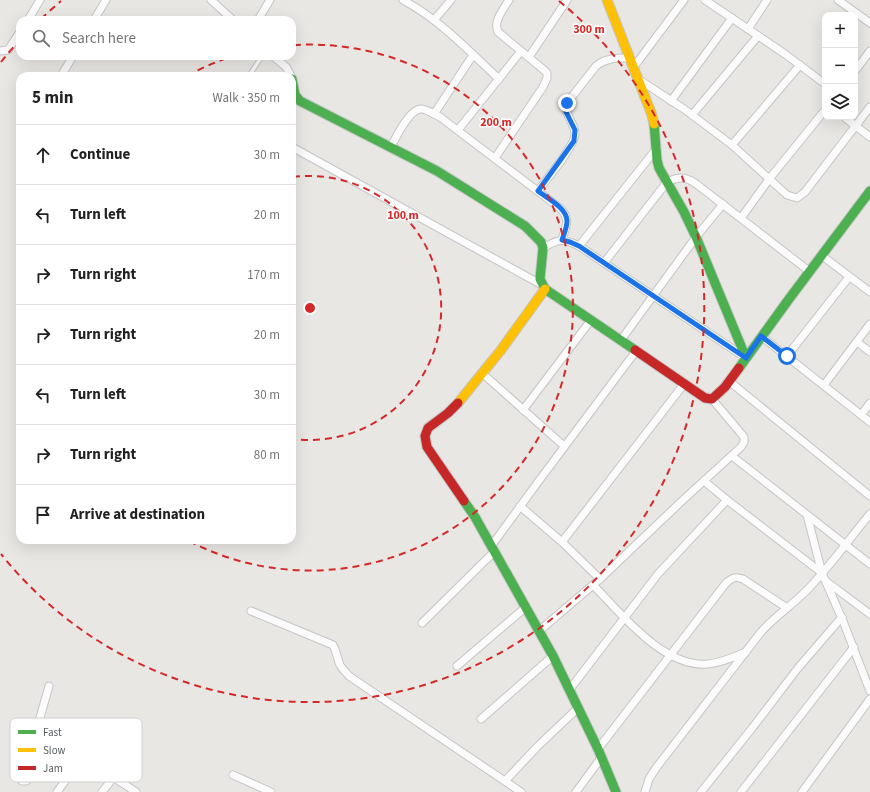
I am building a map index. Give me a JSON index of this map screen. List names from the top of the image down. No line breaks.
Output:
{"legend":["Fast","Slow","Jam"],"page":{"map_buttons":["+","−"],"search":"Search here","heading":["5 min","Walk · 350 m"],"list":[["Continue","30 m"],["Turn left","20 m"],["Turn right","170 m"],["Turn right","20 m"],["Turn left","30 m"],["Turn right","80 m"],"Arrive at destination"]},"rings":["300 m","200 m","100 m"]}
